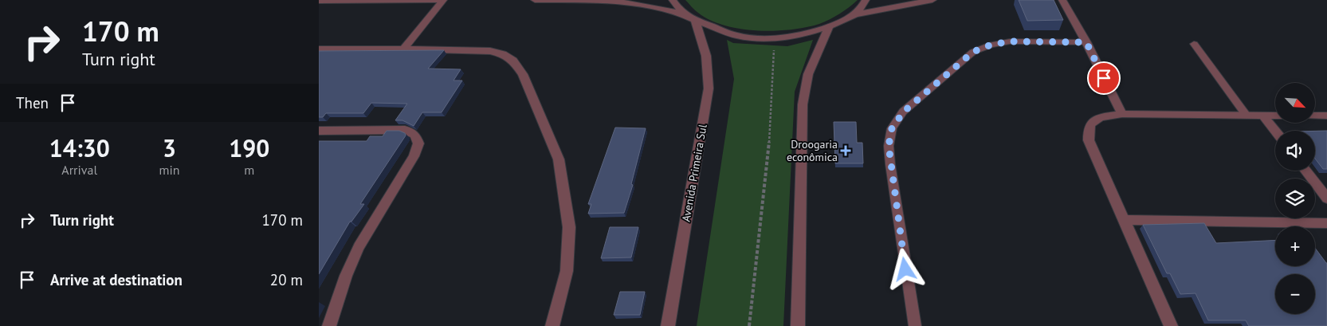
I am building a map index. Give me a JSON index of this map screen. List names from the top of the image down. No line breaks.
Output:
{"streets":{"street":["Avenida Primeira Sul"]},"places":{"health":["Droogaria econômica"]},"north":"bottom right","page":{"turn":["170 m","Turn right"],"map_buttons":["+","−"],"then":"Then","eta":["14:30","Arrival","3","min","190","m"],"list":[{"name":"Turn right","value":"170 m"},{"name":"Arrive at destination","value":"20 m"}]}}
